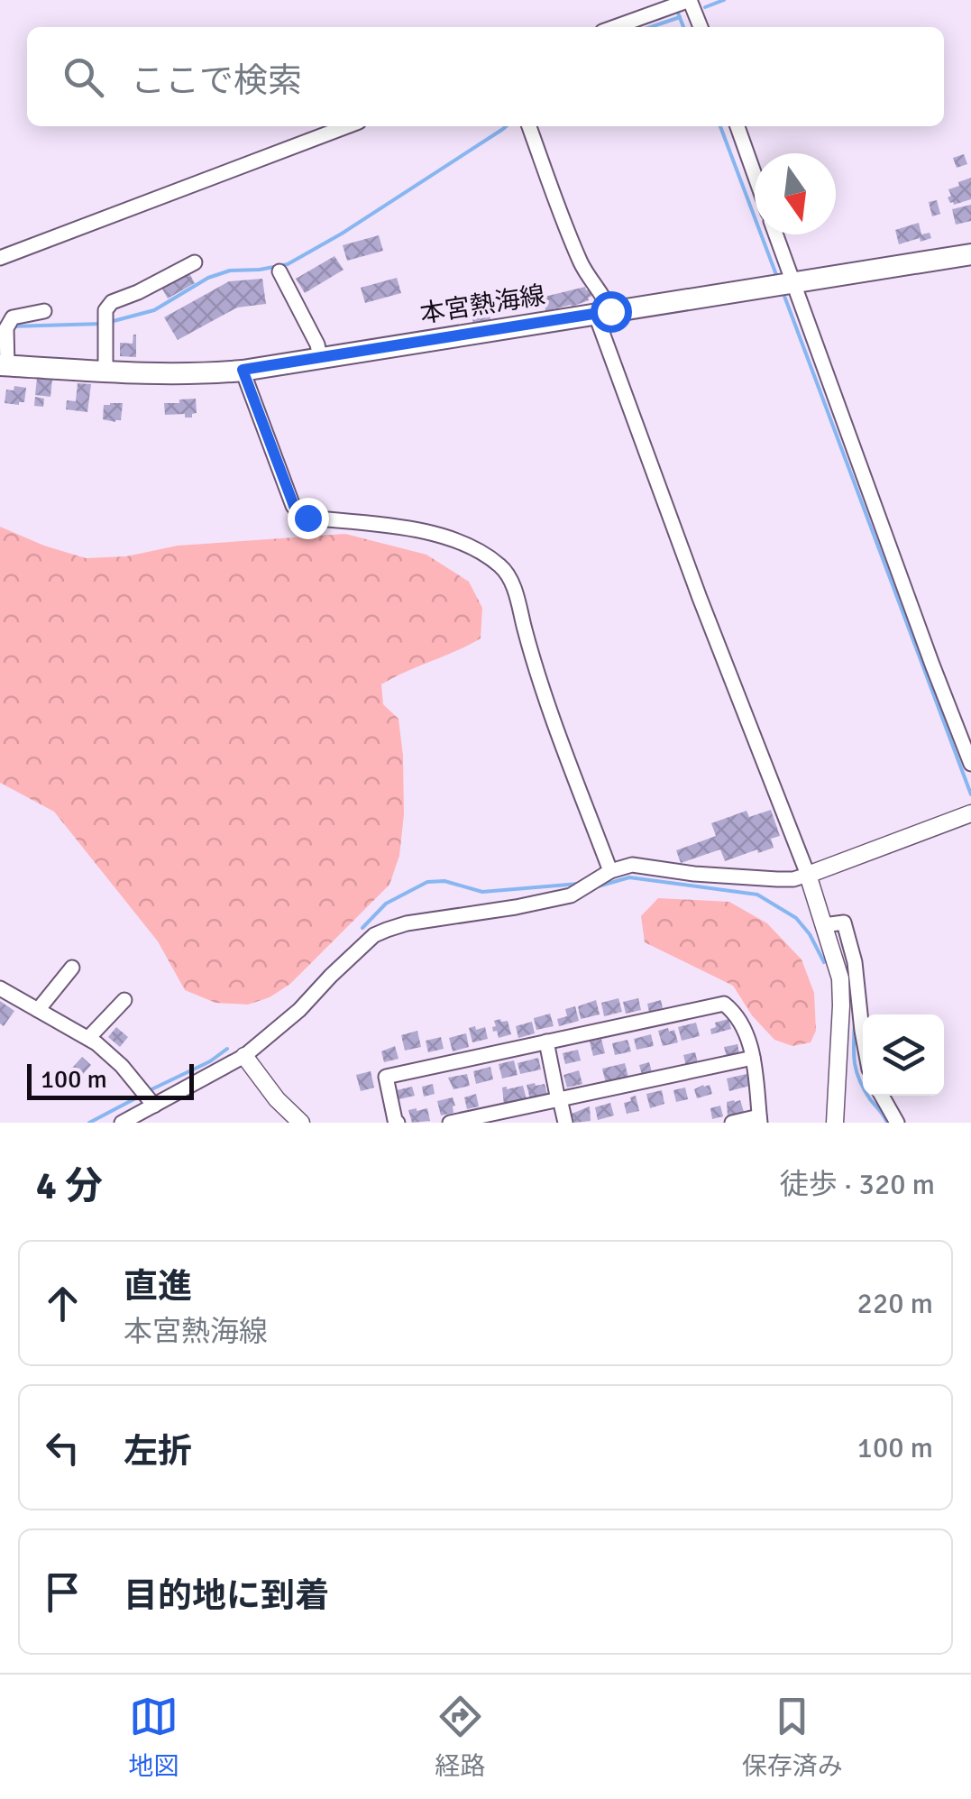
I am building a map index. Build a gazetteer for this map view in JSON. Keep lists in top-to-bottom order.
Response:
{
  "streets": {
    "main road": ["本宮熱海線"]
  },
  "scale_bar": "100 m",
  "north": "bottom",
  "page": {
    "search": "ここで検索",
    "scale": "100 m",
    "heading": ["4 分", "徒歩 · 320 m"],
    "list": [
      ["直進", "本宮熱海線", "220 m"],
      ["左折", "100 m"],
      "目的地に到着"
    ],
    "nav": ["地図", "経路", "保存済み"]
  }
}
